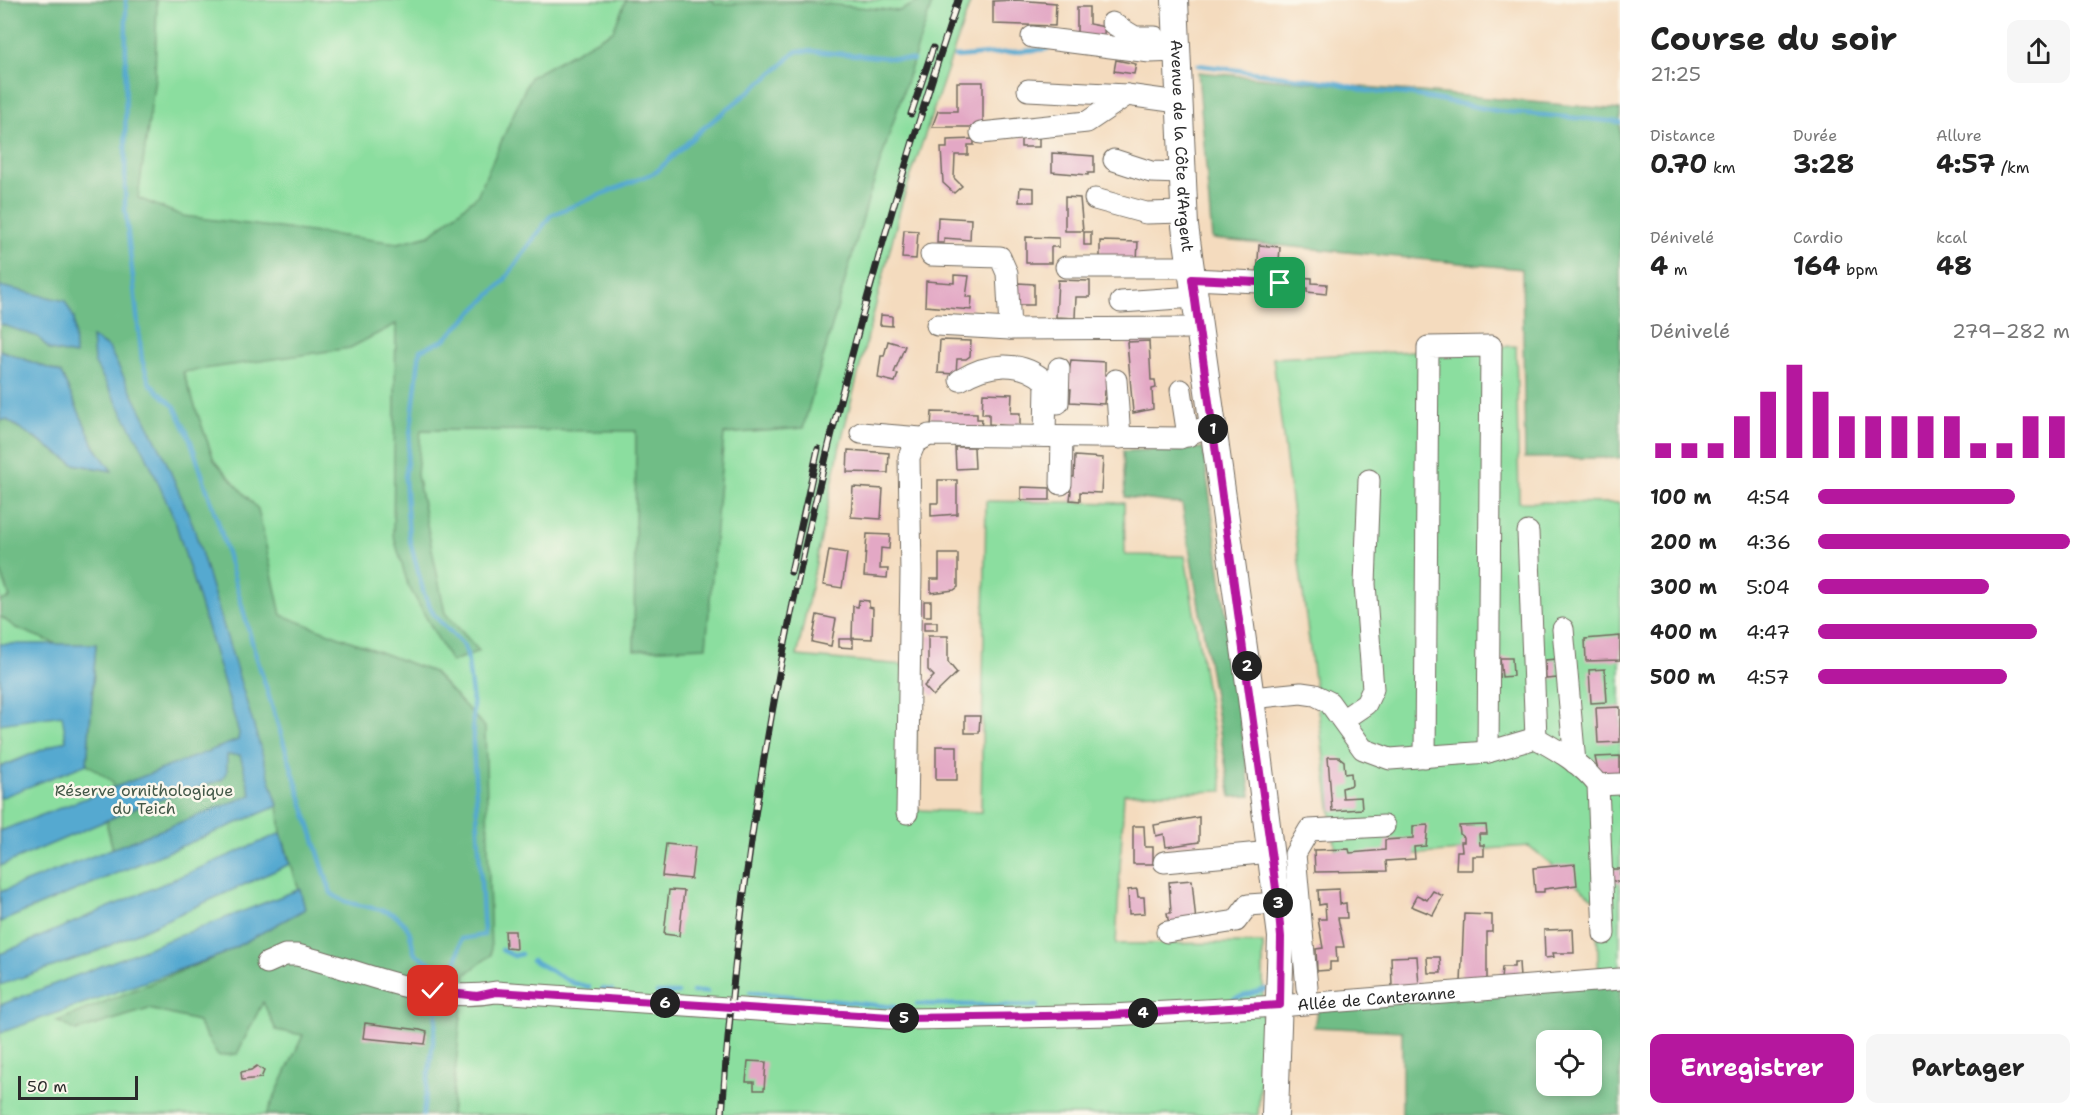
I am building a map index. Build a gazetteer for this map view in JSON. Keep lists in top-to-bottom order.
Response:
{
  "streets": {
    "main road": ["Avenue de la Côte d'Argent"],
    "street": ["Allée de Canteranne"]
  },
  "crossings": [
    ["Avenue de la Côte d'Argent", "Allée de Canteranne"]
  ],
  "parks": ["Réserve ornithologique du Teich"],
  "scale_bar": "50 m",
  "page": {
    "heading": ["Course du soir", "21:25"],
    "stats": [
      ["Distance", "0.70 km"],
      ["Durée", "3:28"],
      ["Allure", "4:57 /km"],
      ["Dénivelé", "4 m"],
      ["Cardio", "164 bpm"],
      ["kcal", "48"]
    ],
    "chart": ["Dénivelé", "279–282 m"],
    "pins": [
      "1",
      "2",
      "3",
      "6",
      "4",
      "5"
    ],
    "list": [
      {
        "name": "100 m",
        "note": "4:54"
      },
      {
        "name": "200 m",
        "note": "4:36"
      },
      {
        "name": "300 m",
        "note": "5:04"
      },
      {
        "name": "400 m",
        "note": "4:47"
      },
      {
        "name": "500 m",
        "note": "4:57"
      }
    ],
    "buttons": ["Enregistrer", "Partager"],
    "scale": "50 m"
  }
}
